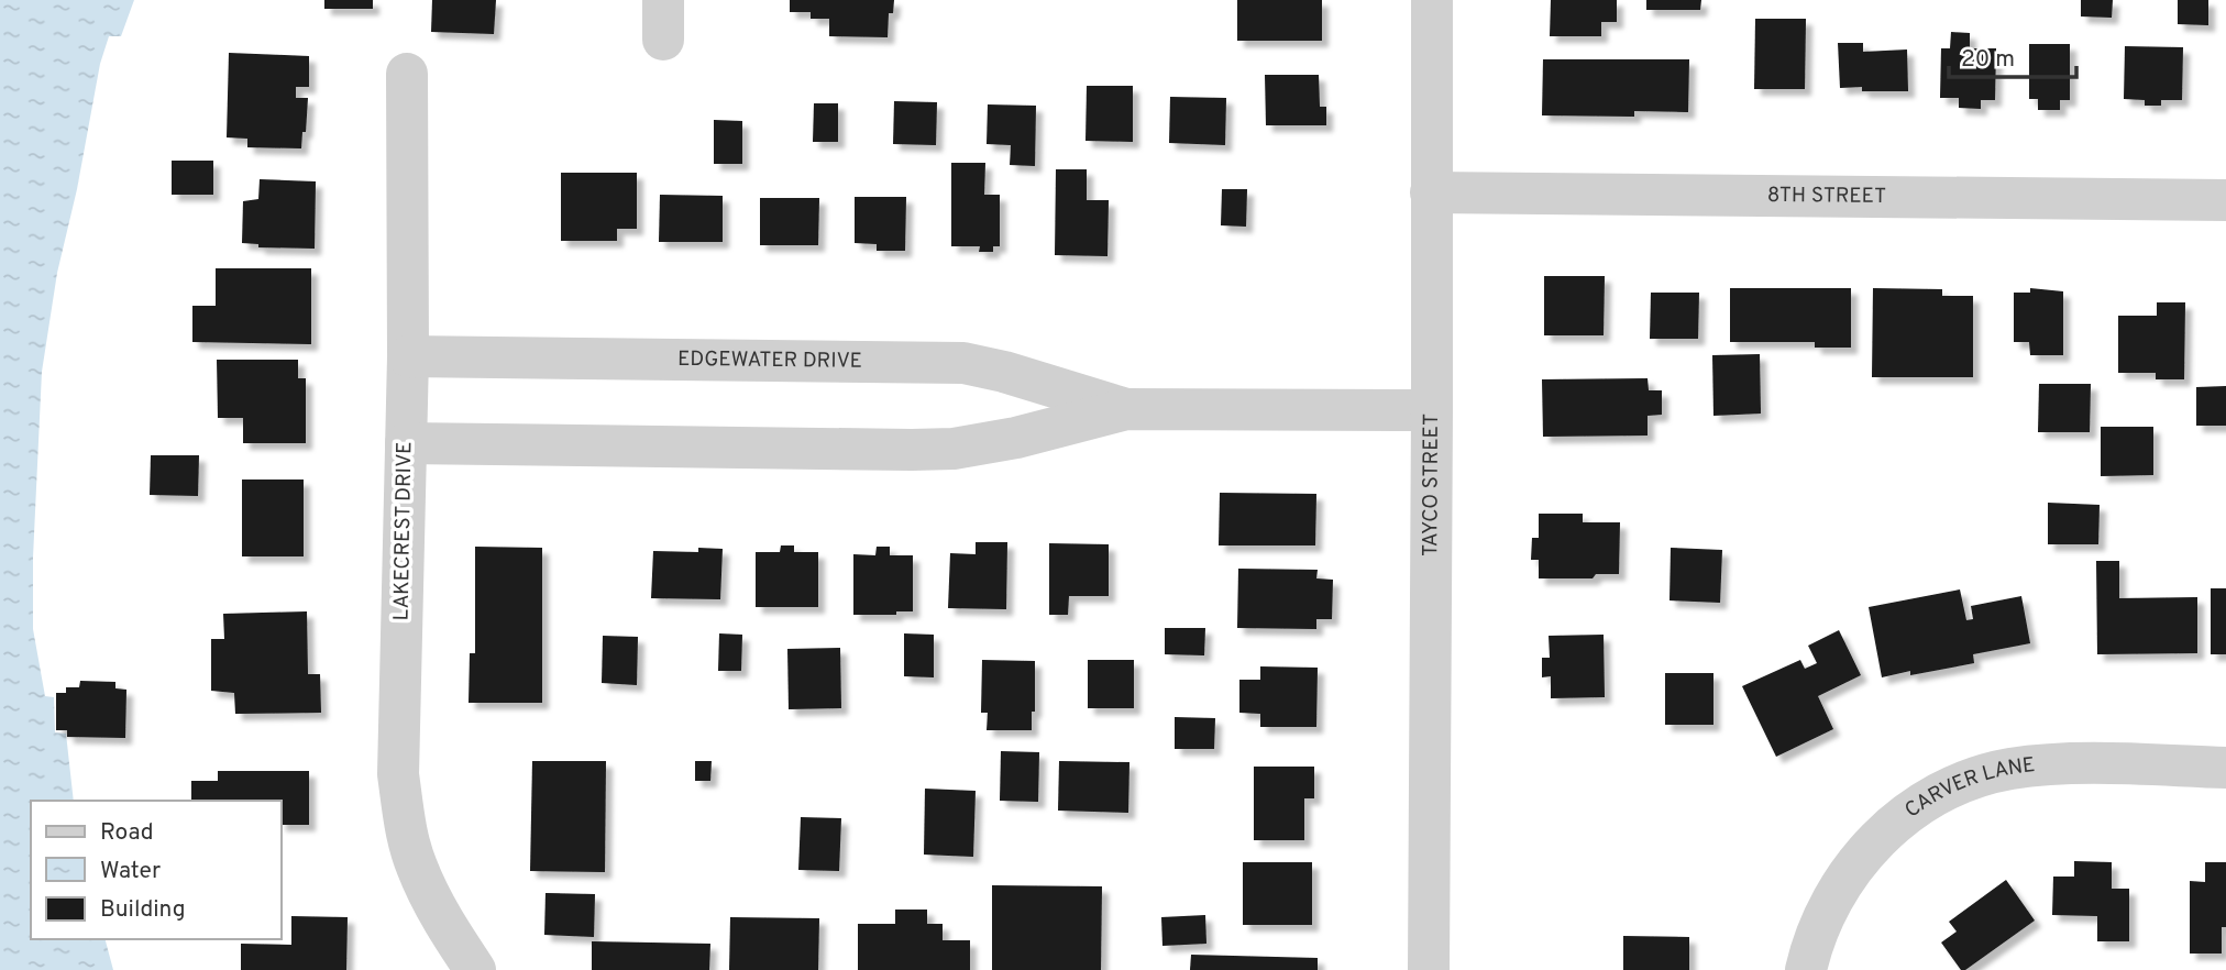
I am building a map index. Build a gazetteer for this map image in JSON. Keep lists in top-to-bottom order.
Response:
{
  "streets": {
    "street": [
      "8TH STREET",
      "EDGEWATER DRIVE",
      "TAYCO STREET",
      "LAKECREST DRIVE",
      "CARVER LANE"
    ]
  },
  "crossings": [
    ["8TH STREET", "TAYCO STREET"],
    ["EDGEWATER DRIVE", "TAYCO STREET"],
    ["EDGEWATER DRIVE", "LAKECREST DRIVE"]
  ],
  "legend": ["Road", "Water", "Building"],
  "scale_bar": "20 m"
}
